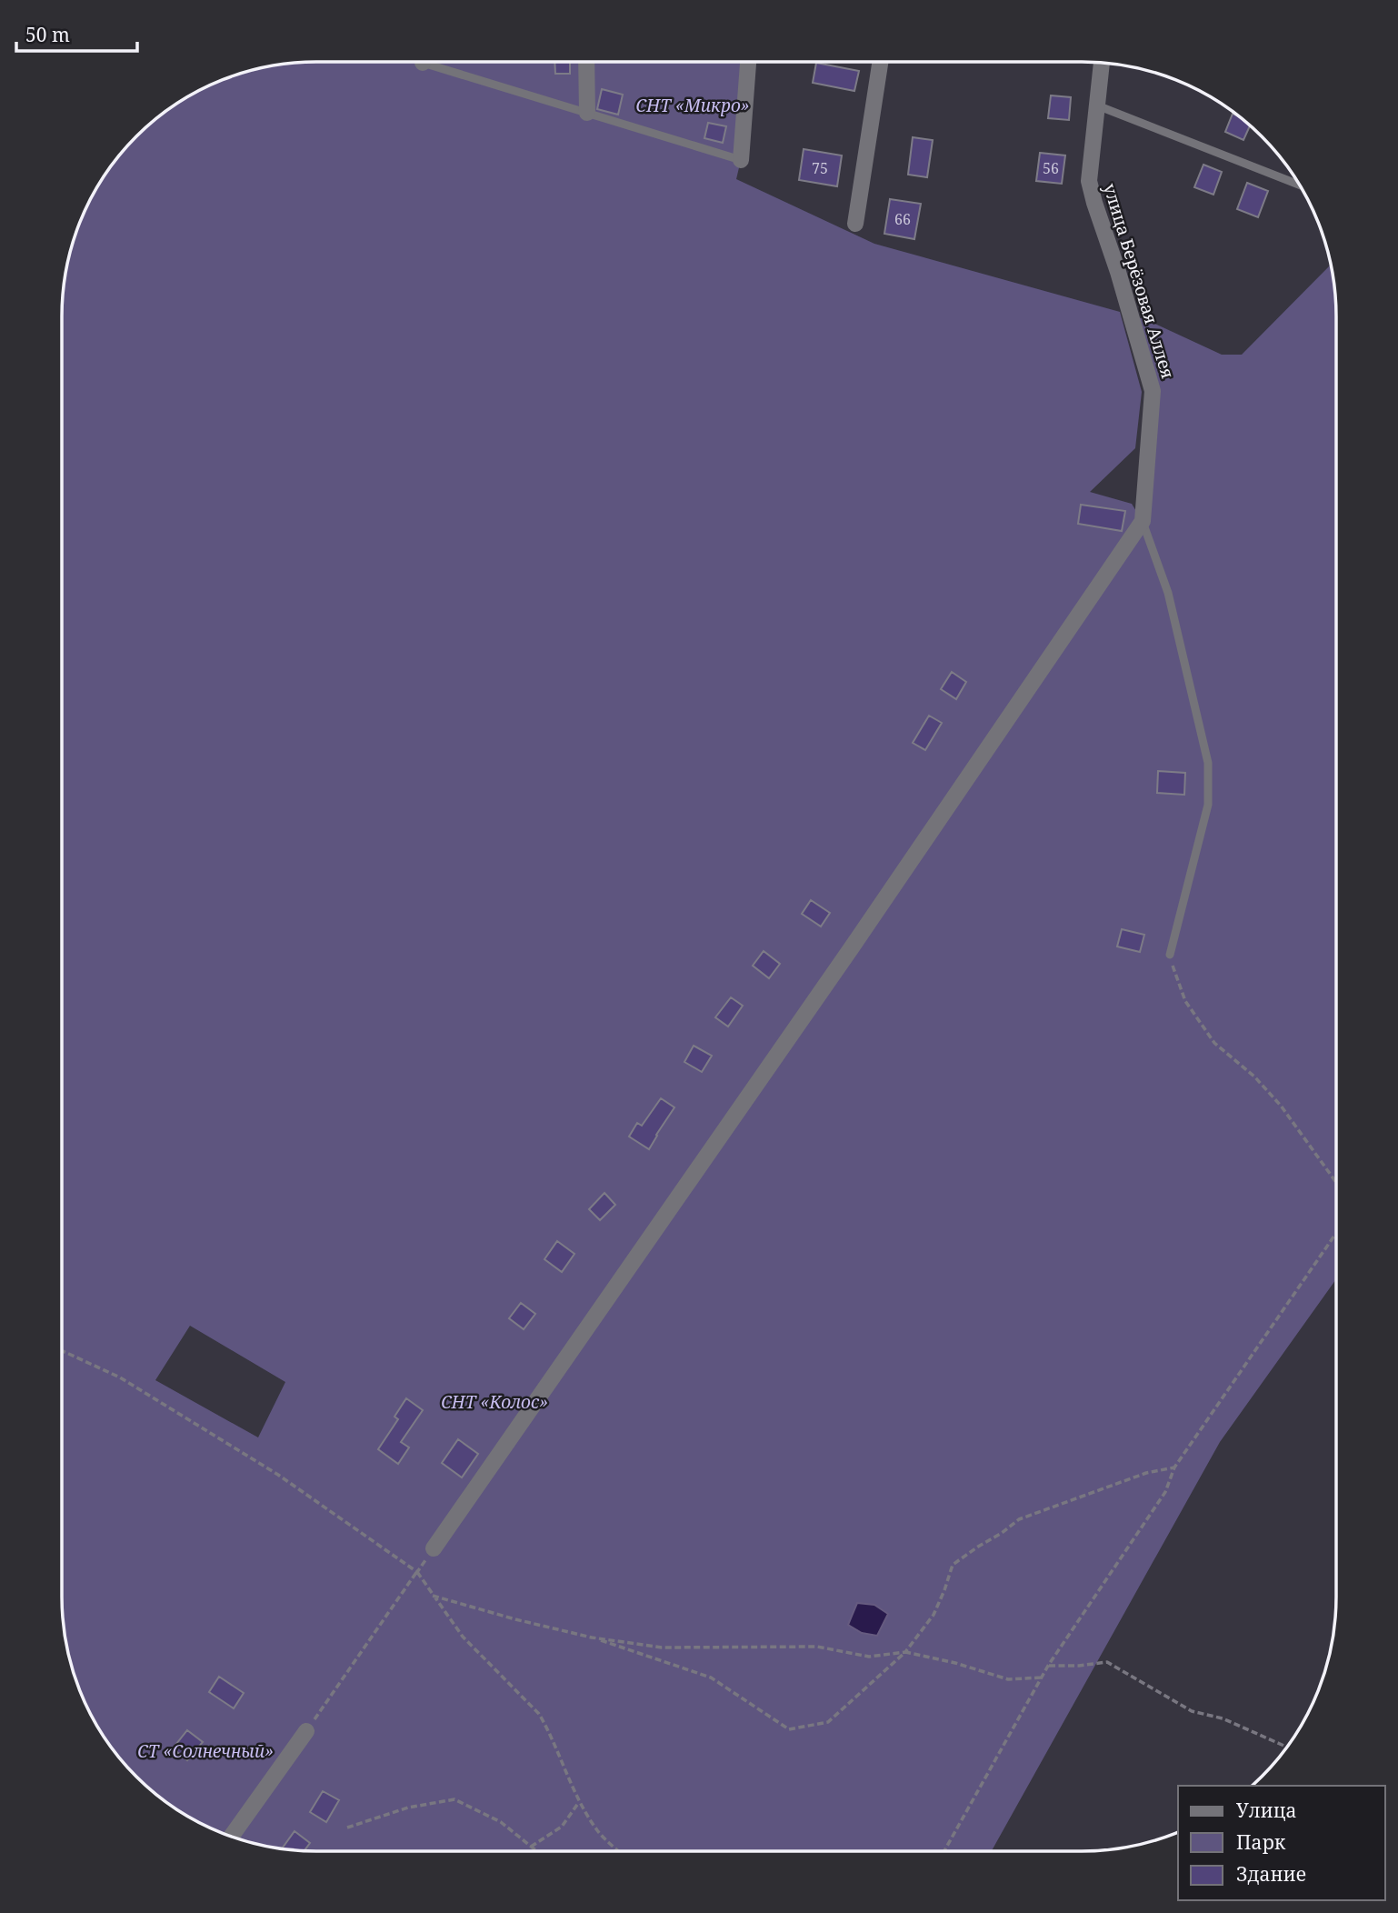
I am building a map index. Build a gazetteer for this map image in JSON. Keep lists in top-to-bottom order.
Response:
{
  "streets": {
    "street": ["улица Берёзовая Аллея"]
  },
  "parks": ["СНТ «Микро»", "СНТ «Колос»", "СТ «Солнечный»"],
  "house_numbers": ["75", "56", "66"],
  "legend": ["Улица", "Парк", "Здание"],
  "scale_bar": "50 m"
}
